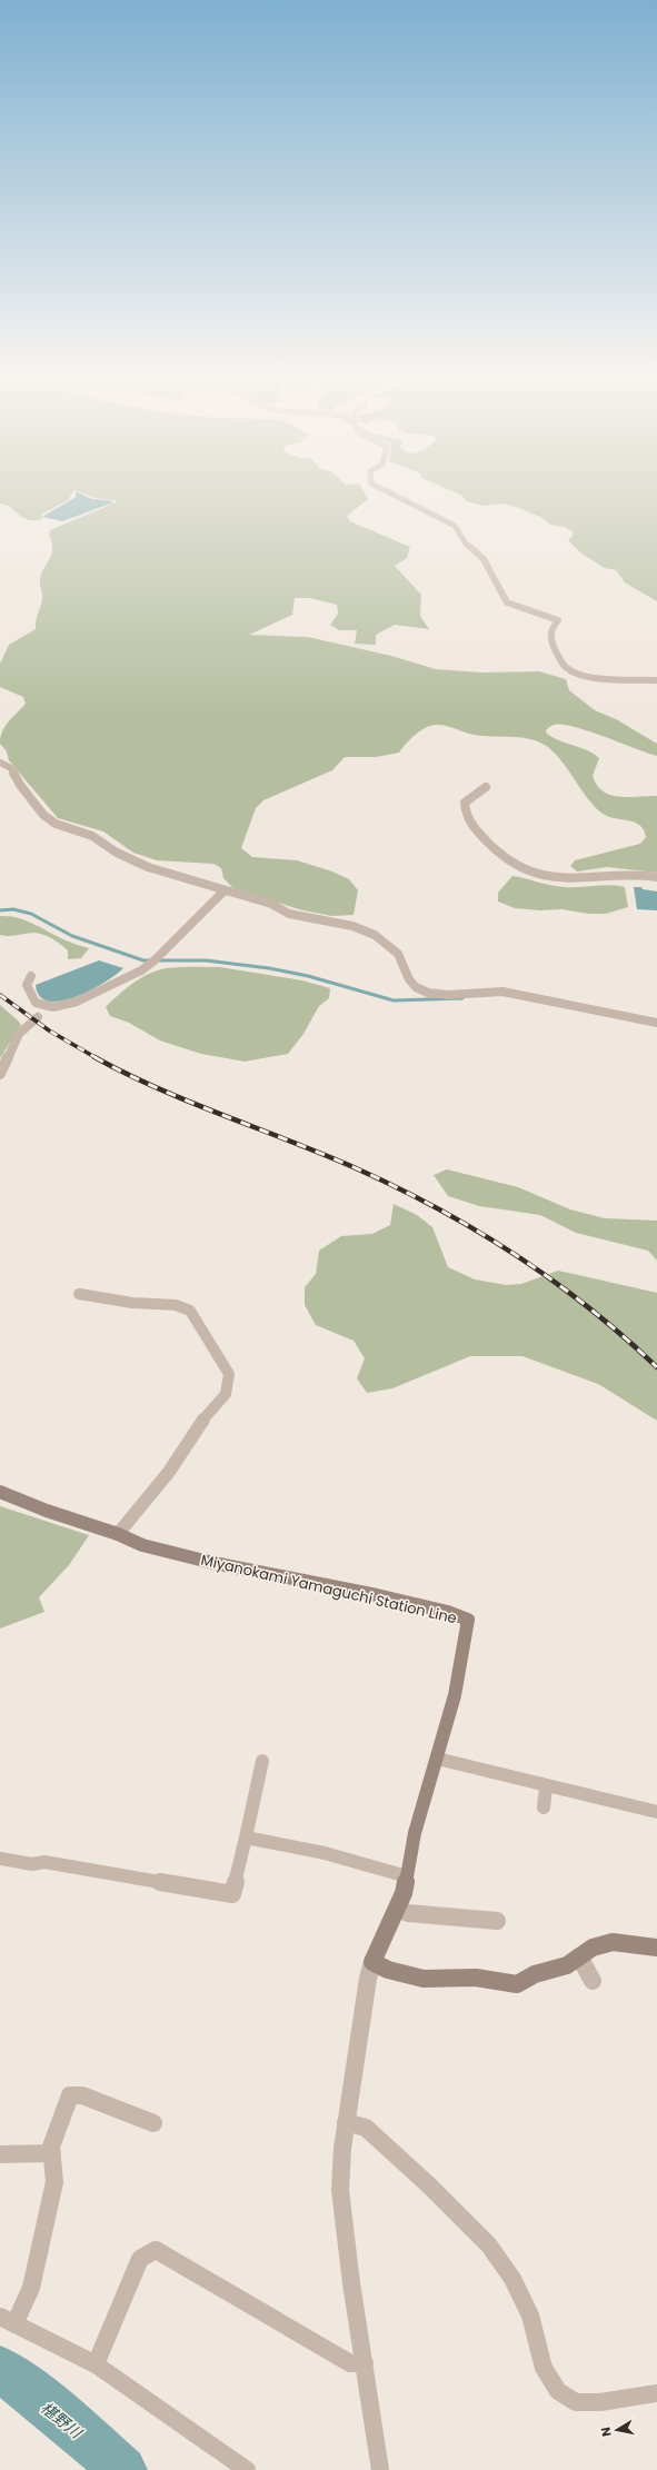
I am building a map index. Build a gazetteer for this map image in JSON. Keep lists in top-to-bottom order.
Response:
{
  "streets": {
    "main road": ["Miyanokami Yamaguchi Station Line"]
  },
  "water": ["椹野川"],
  "north": "left"
}
